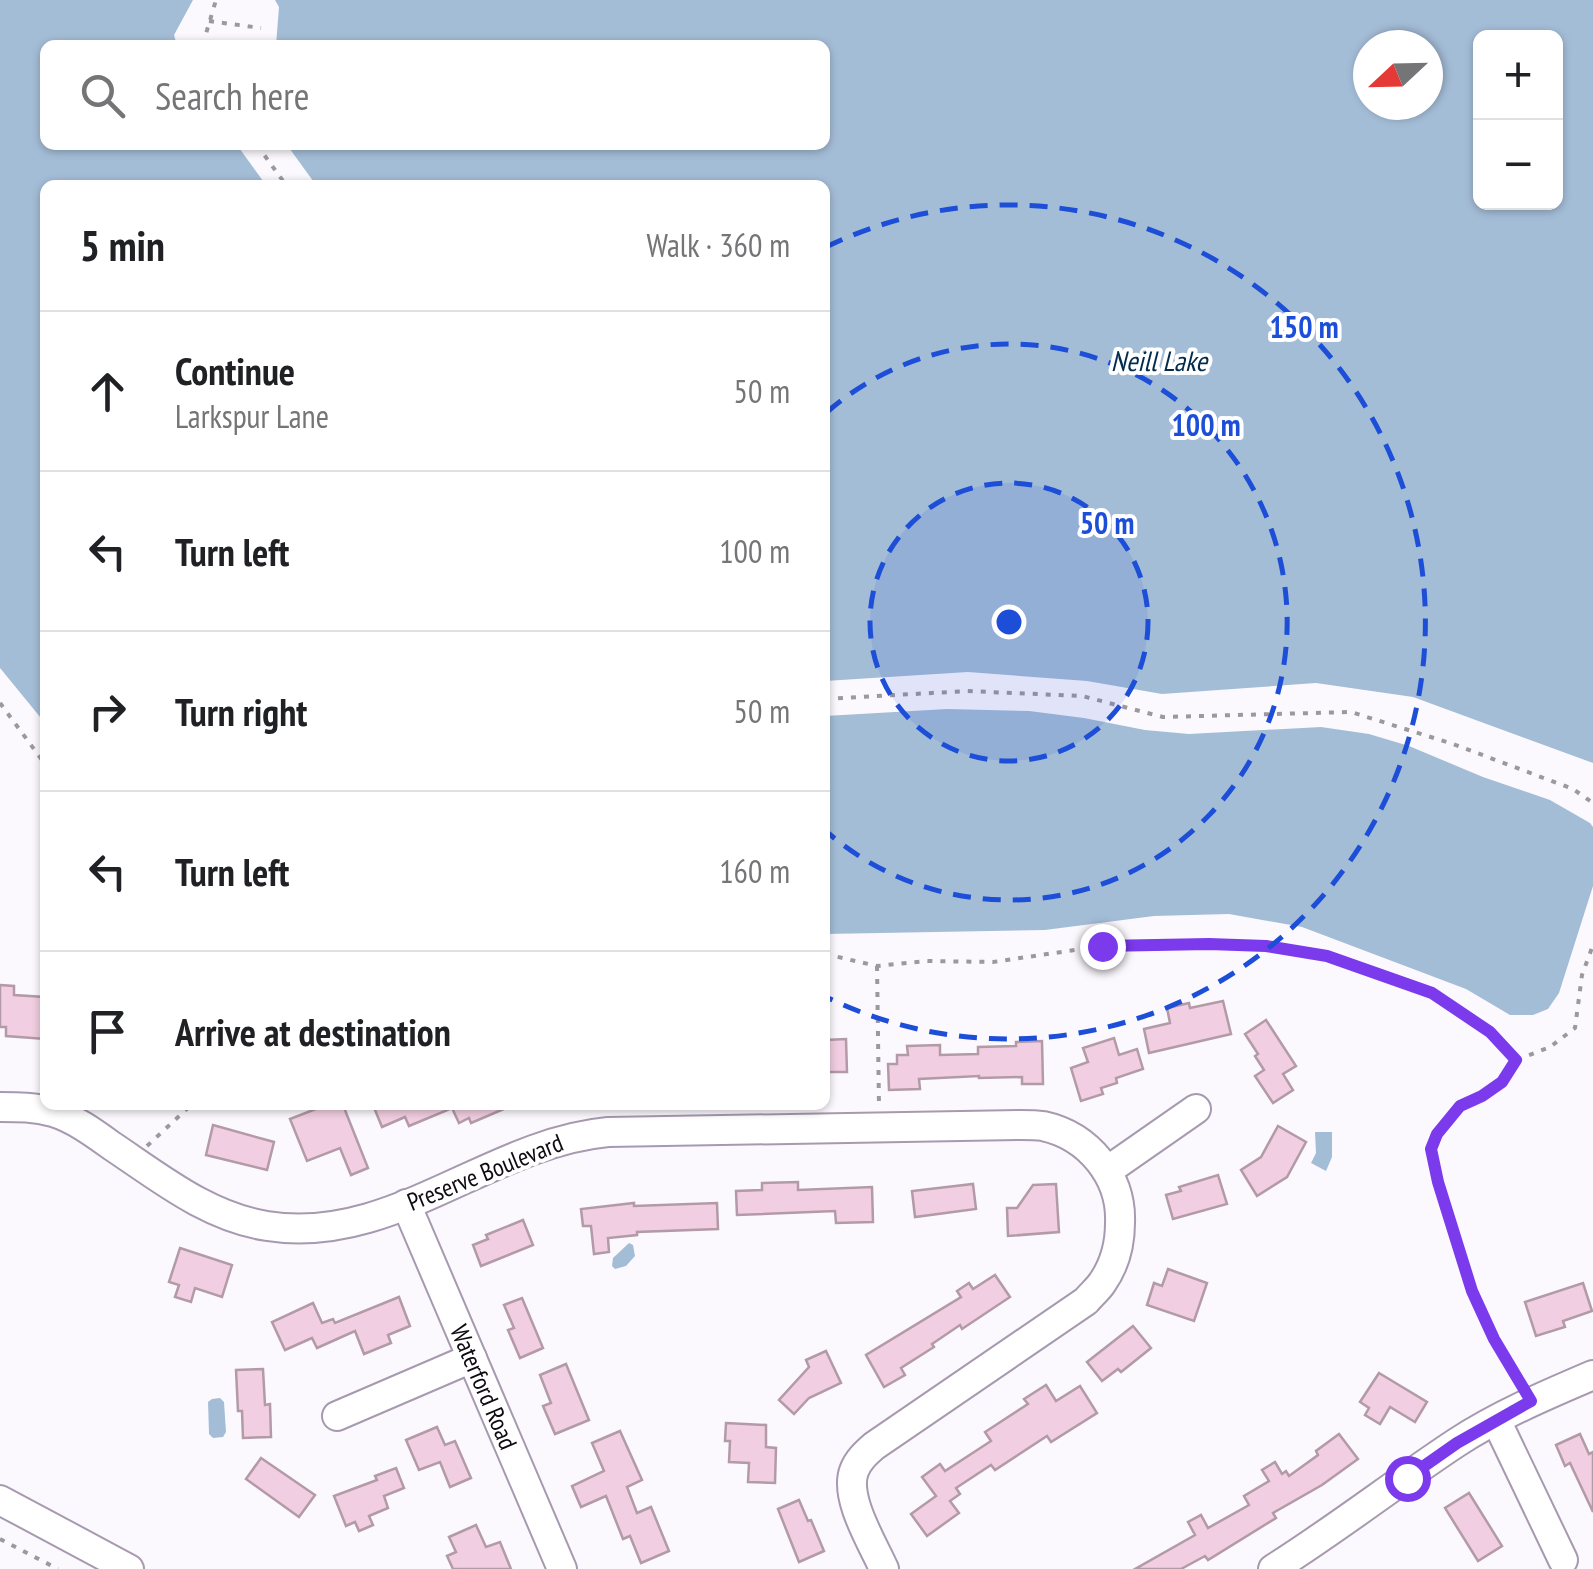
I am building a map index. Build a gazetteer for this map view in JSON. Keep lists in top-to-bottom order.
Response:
{
  "streets": {
    "street": ["Preserve Boulevard", "Waterford Road"]
  },
  "crossings": [
    ["Preserve Boulevard", "Waterford Road"]
  ],
  "water": ["Neill Lake"],
  "north": "left",
  "page": {
    "map_buttons": ["+", "−"],
    "search": "Search here",
    "heading": ["5 min", "Walk · 360 m"],
    "list": [
      ["Continue", "Larkspur Lane", "50 m"],
      ["Turn left", "100 m"],
      ["Turn right", "50 m"],
      ["Turn left", "160 m"],
      "Arrive at destination"
    ]
  },
  "rings": ["150 m", "100 m", "50 m"]
}
